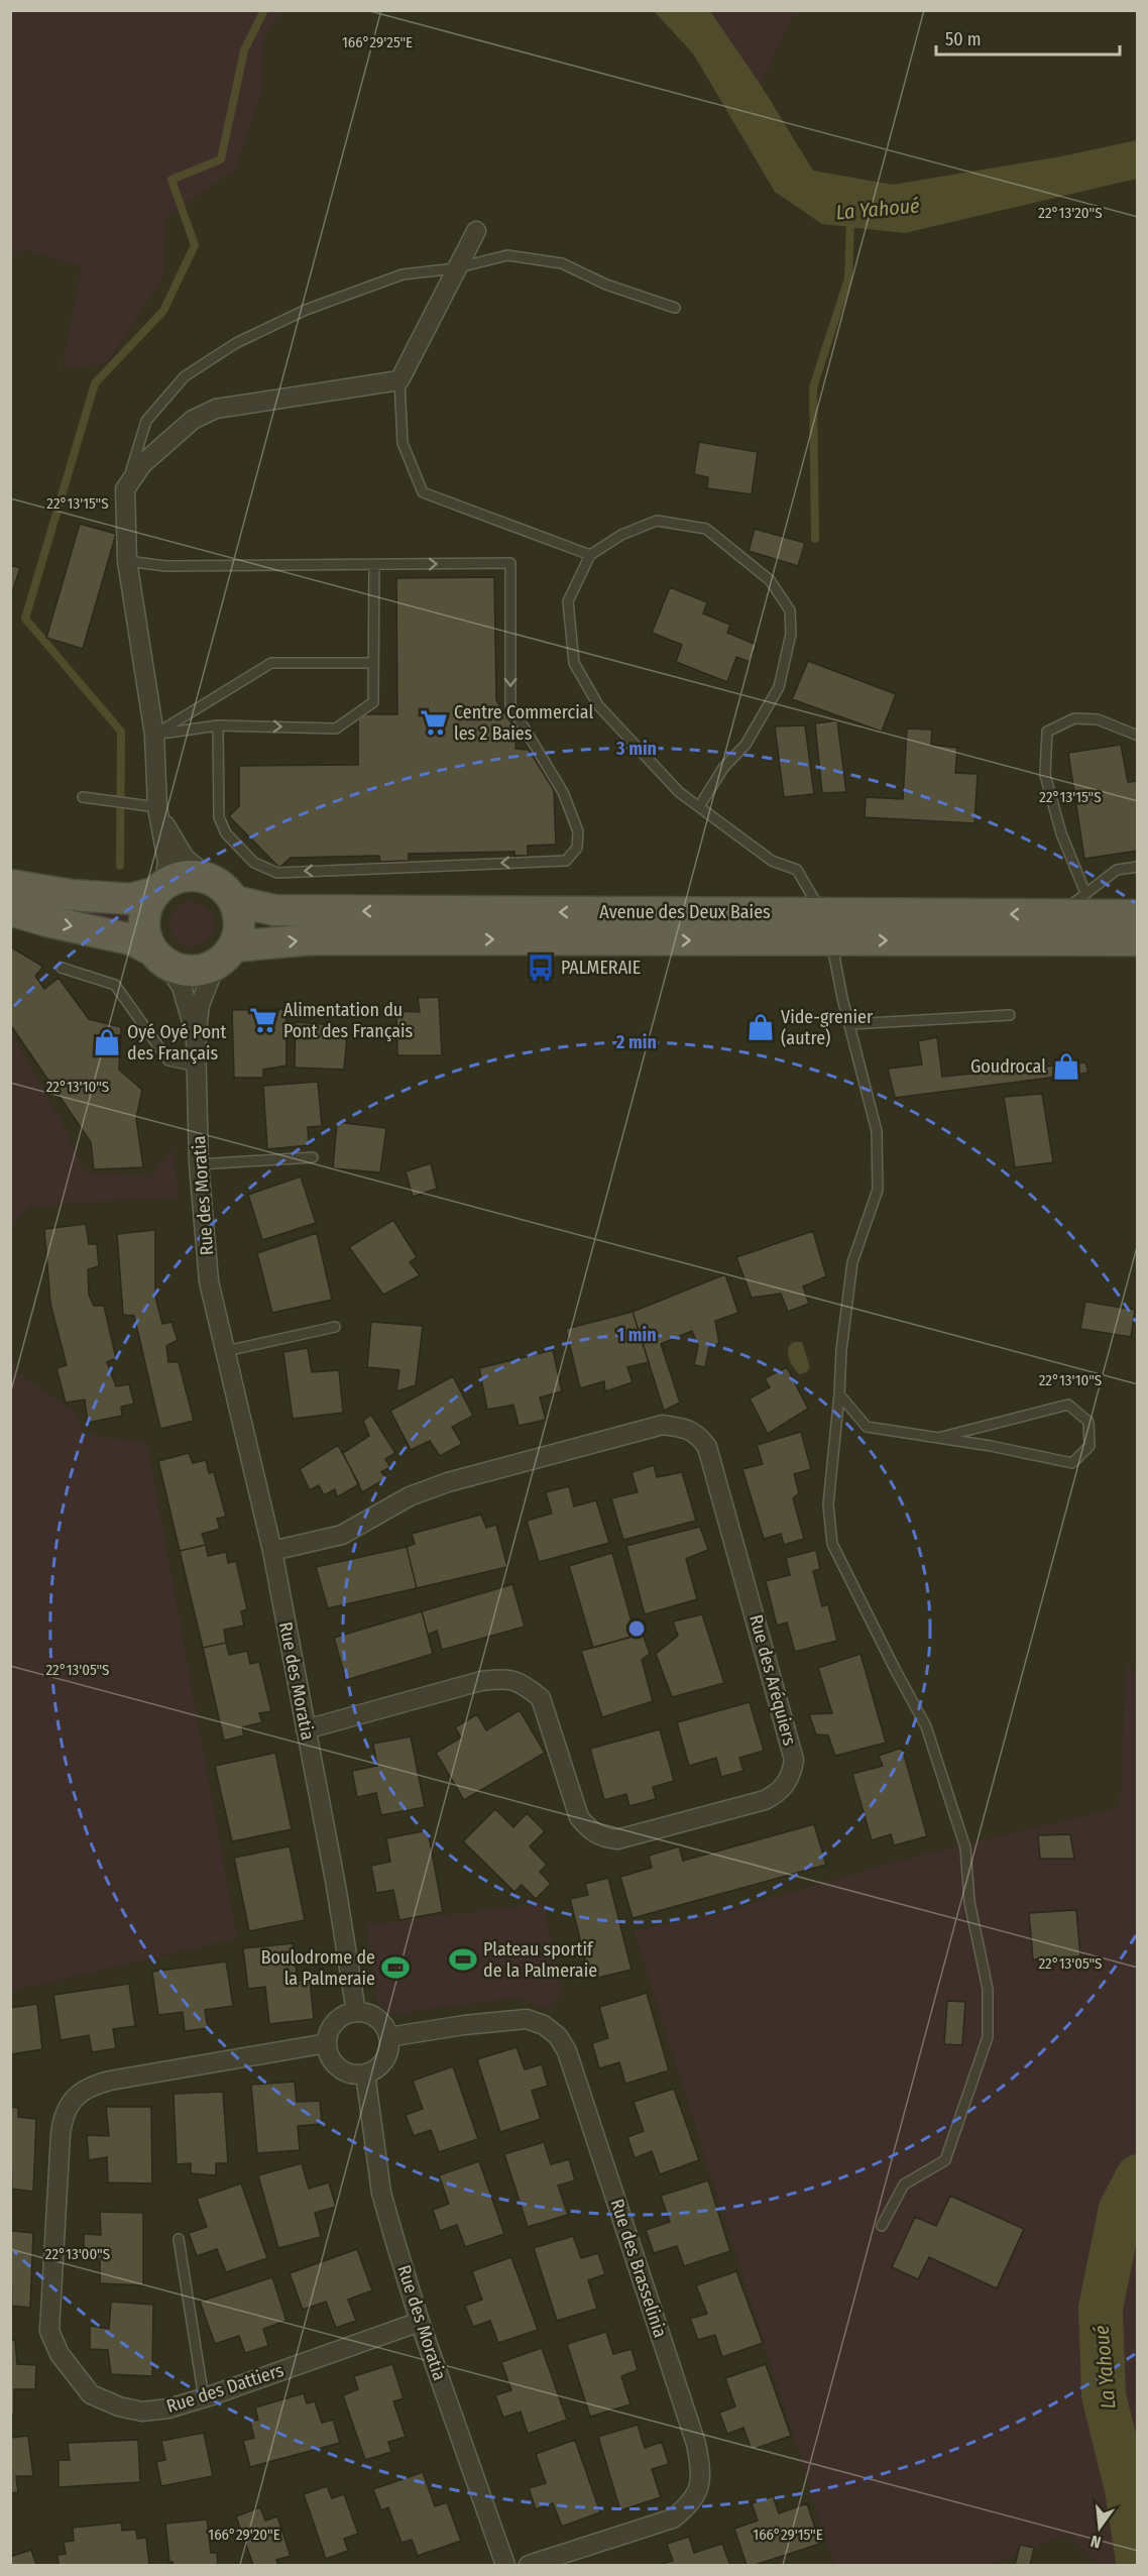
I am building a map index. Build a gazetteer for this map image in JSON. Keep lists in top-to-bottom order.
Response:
{
  "streets": {
    "main road": ["Avenue des Deux Baies"],
    "street": [
      "Rue des Moratia",
      "Rue des Aréquiers",
      "Rue des Brasselinia",
      "Rue des Dattiers"
    ]
  },
  "crossings": [
    ["Avenue des Deux Baies", "Rue des Moratia"],
    ["Rue des Moratia", "Rue des Aréquiers"],
    ["Rue des Moratia", "Rue des Brasselinia"],
    ["Rue des Moratia", "Rue des Dattiers"],
    ["Rue des Brasselinia", "Rue des Dattiers"]
  ],
  "water": ["La Yahoué"],
  "places": {
    "supermarket": ["Centre Commercial les 2 Baies", "Alimentation du Pont des Français"],
    "bus stop": ["PALMERAIE"],
    "shop": ["Vide-grenier (autre)", "Oyé Oyé Pont des Français", "Goudrocal"],
    "sports": ["Plateau sportif de la Palmeraie", "Boulodrome de la Palmeraie"]
  },
  "scale_bar": "50 m",
  "north": "bottom",
  "coordinates": [
    "166°29'25\"E",
    "22°13'20\"S",
    "22°13'15\"S",
    "22°13'10\"S",
    "22°13'05\"S",
    "22°13'00\"S",
    "166°29'20\"E",
    "166°29'15\"E"
  ],
  "rings": ["3 min", "2 min", "1 min"]
}
